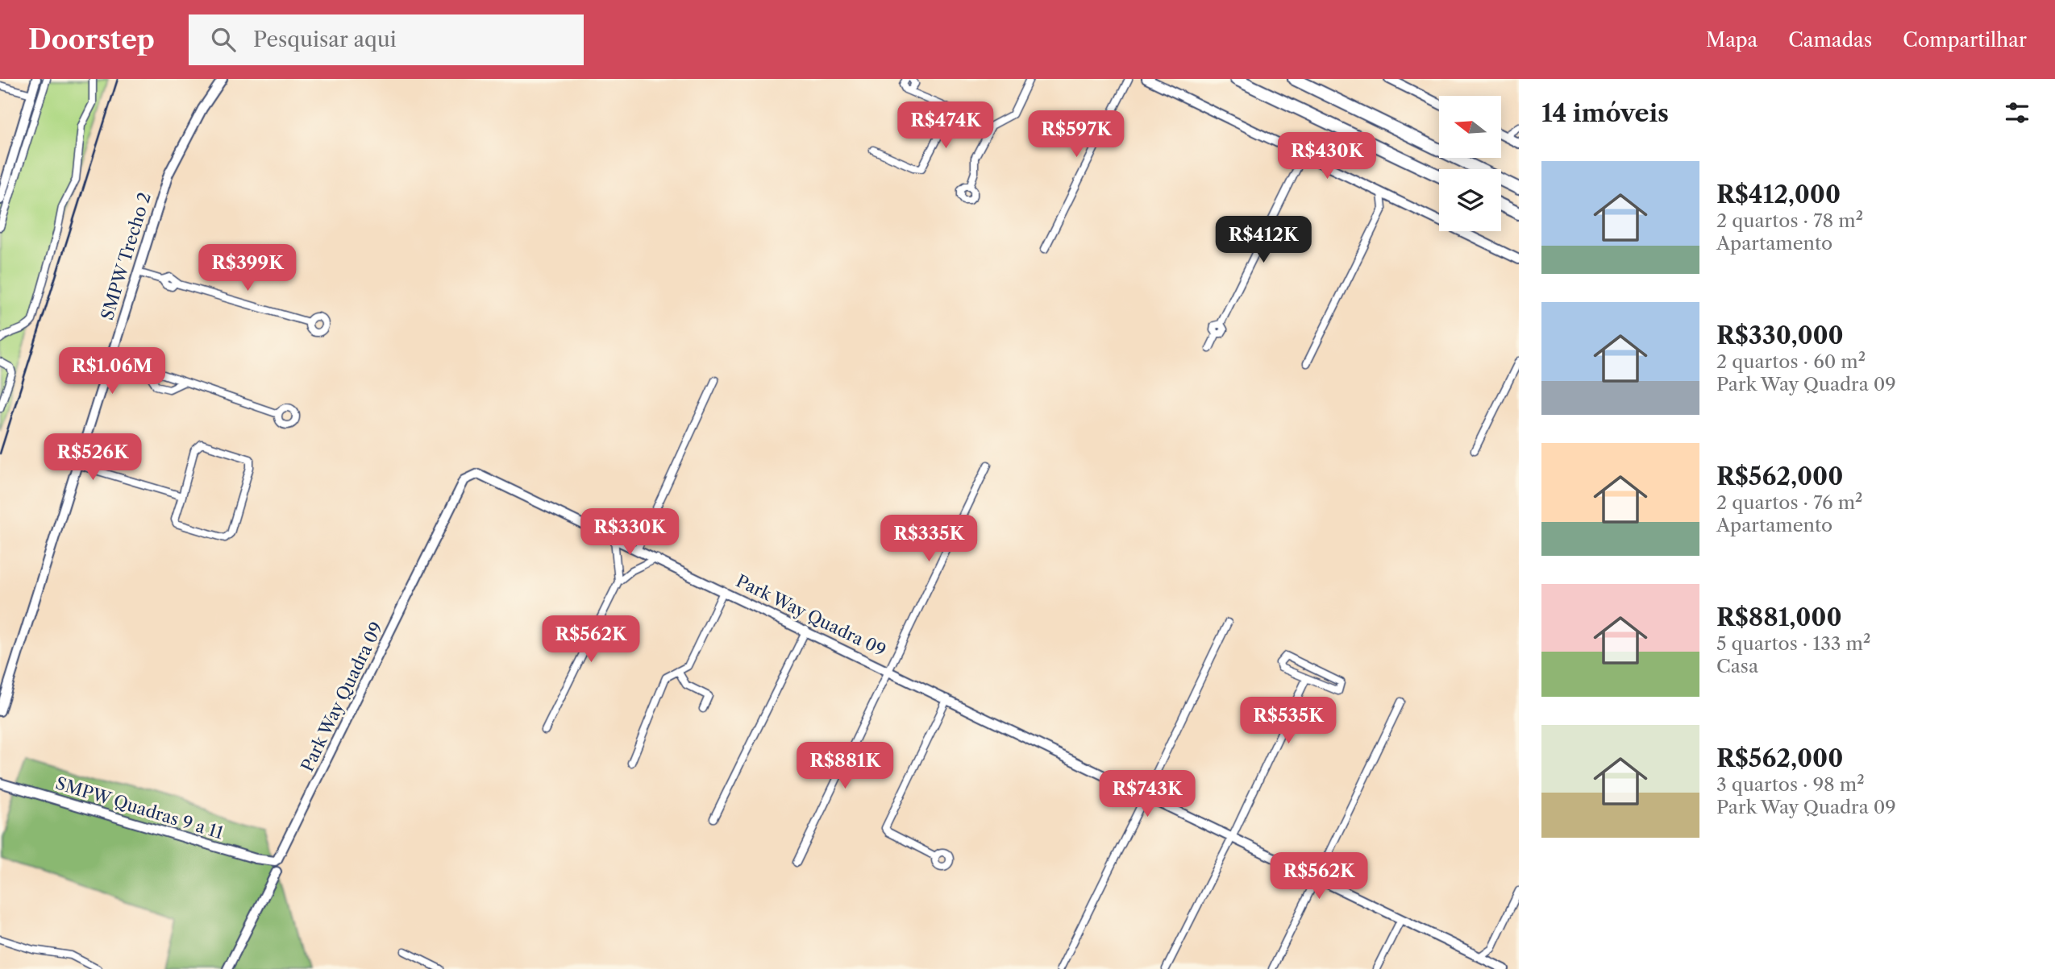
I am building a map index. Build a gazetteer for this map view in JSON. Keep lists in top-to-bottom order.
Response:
{
  "streets": {
    "street": ["SMPW Trecho 2", "Park Way Quadra 09", "SMPW Quadras 9 a 11"]
  },
  "crossings": [
    ["Park Way Quadra 09", "SMPW Quadras 9 a 11"]
  ],
  "north": "left",
  "page": {
    "header": "Doorstep",
    "search": "Pesquisar aqui",
    "nav": ["Mapa", "Camadas", "Compartilhar"],
    "heading": "14 imóveis",
    "price": [
      "R$474K",
      "R$597K",
      "R$430K",
      "R$412K",
      "R$399K",
      "R$1.06M",
      "R$526K",
      "R$330K",
      "R$335K",
      "R$562K",
      "R$535K",
      "R$881K",
      "R$743K",
      "R$562K"
    ],
    "list": [
      {
        "name": "R$412,000",
        "note": "2 quartos · 78 m² · Apartamento"
      },
      {
        "name": "R$330,000",
        "note": "2 quartos · 60 m² · Park Way Quadra 09"
      },
      {
        "name": "R$562,000",
        "note": "2 quartos · 76 m² · Apartamento"
      },
      {
        "name": "R$881,000",
        "note": "5 quartos · 133 m² · Casa"
      },
      {
        "name": "R$562,000",
        "note": "3 quartos · 98 m² · Park Way Quadra 09"
      }
    ]
  }
}
